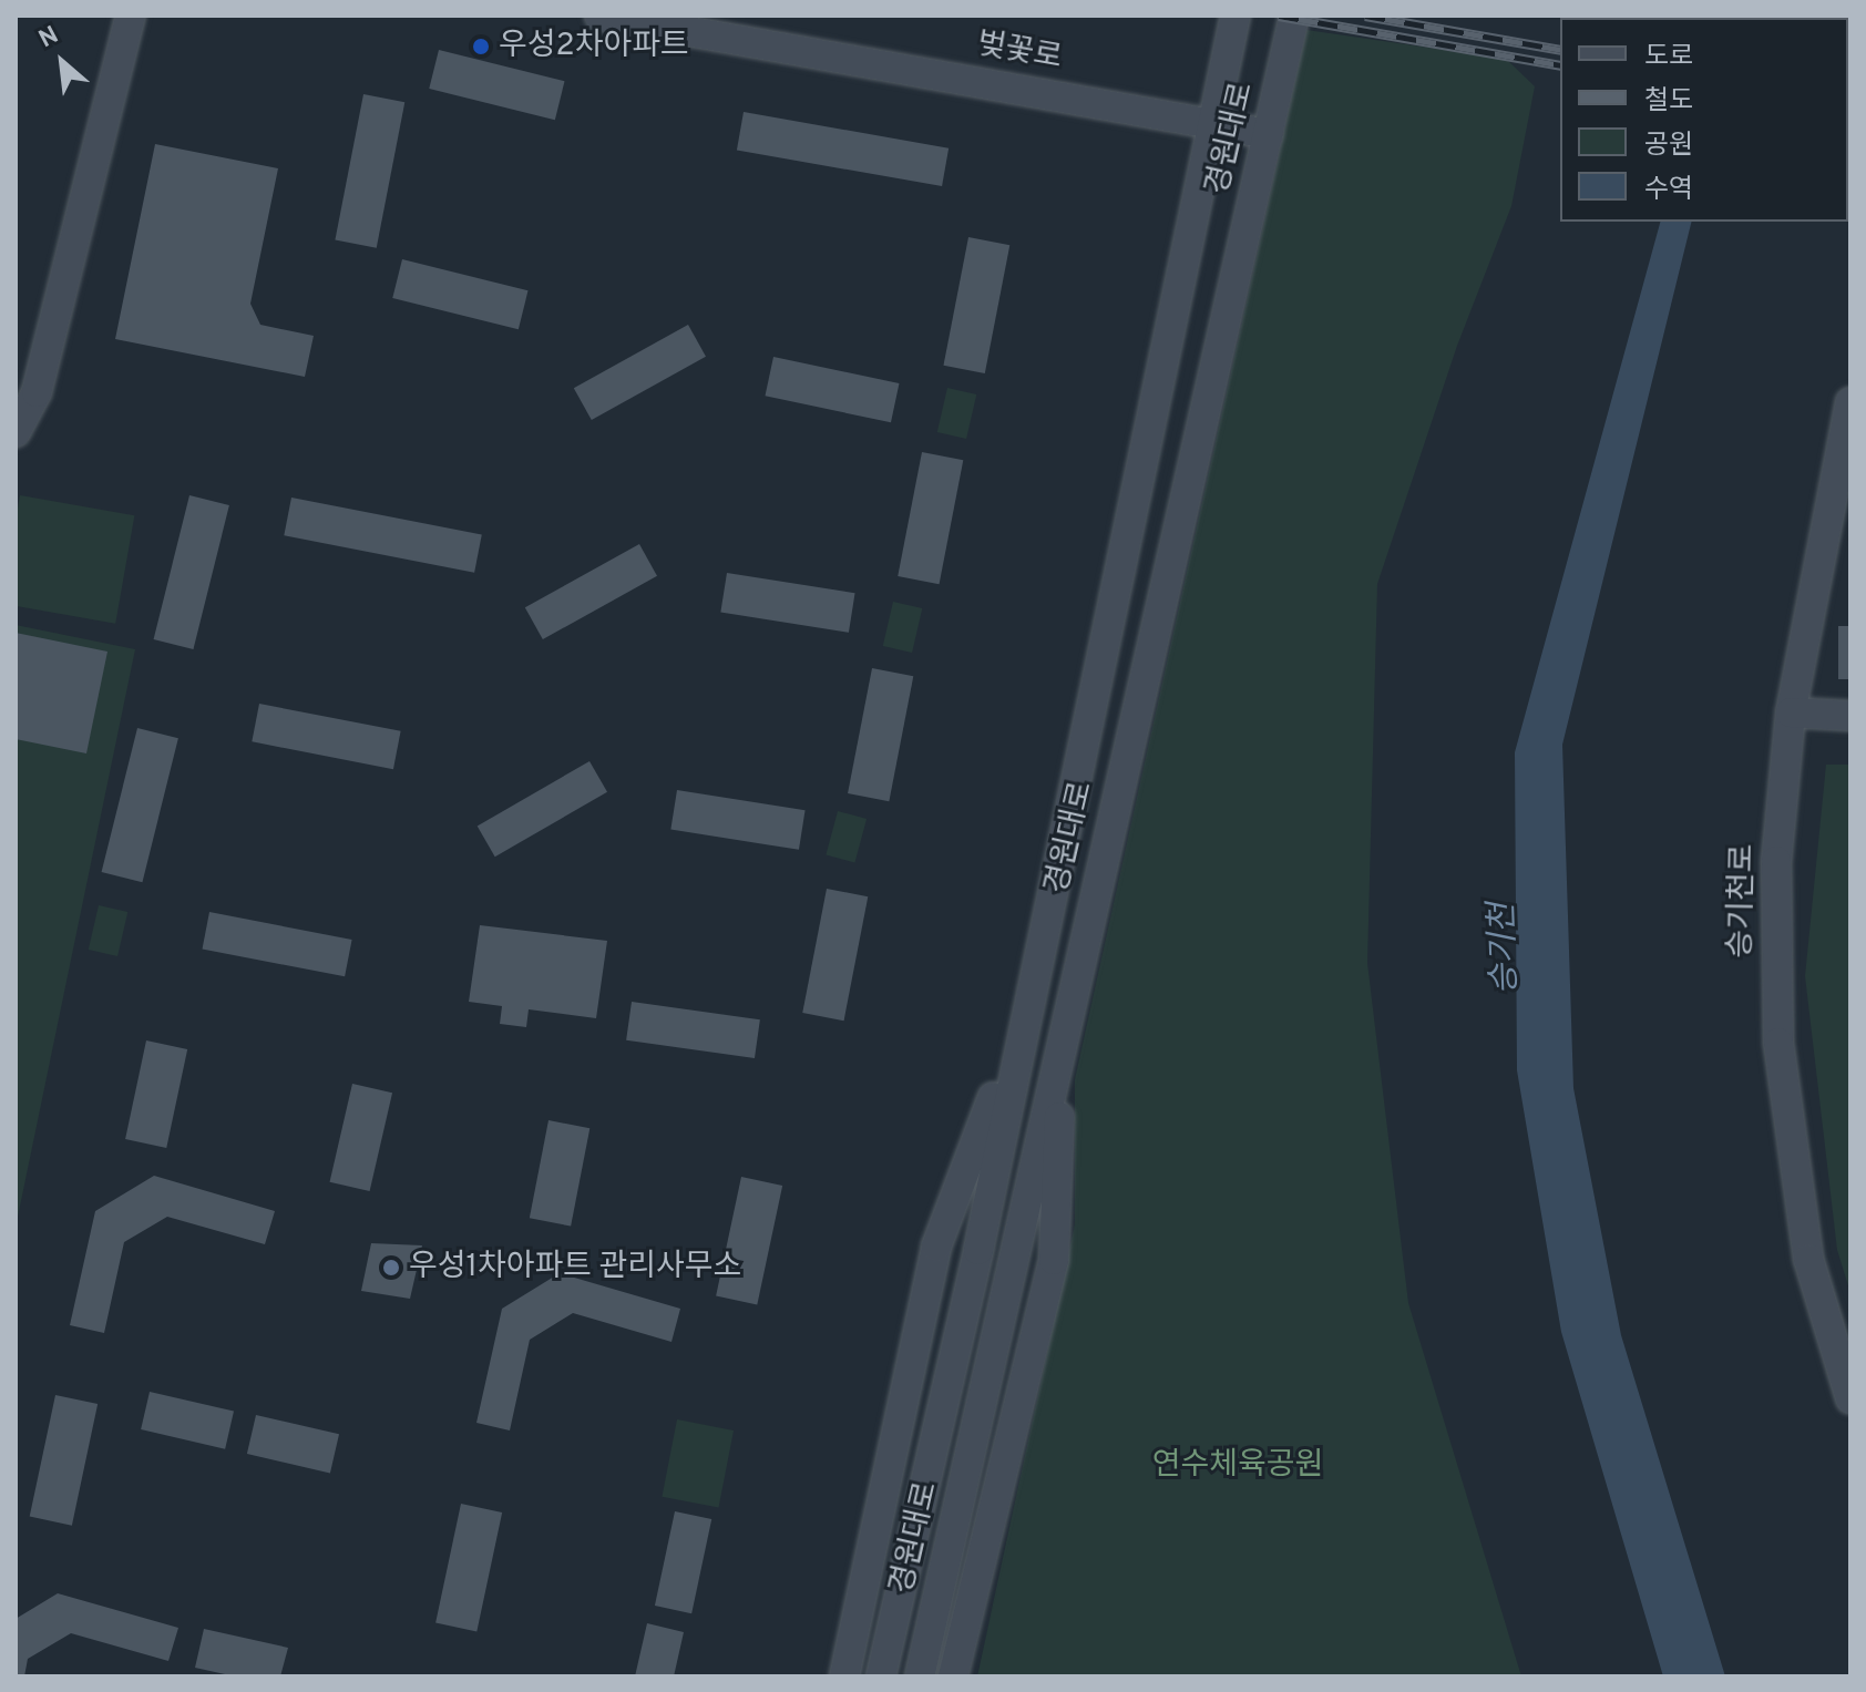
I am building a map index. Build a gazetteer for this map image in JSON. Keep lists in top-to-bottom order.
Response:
{
  "streets": {
    "main road": ["벚꽃로", "경원대로", "승기천로"]
  },
  "crossings": [
    ["벚꽃로", "경원대로"]
  ],
  "water": ["승기천"],
  "parks": ["연수체육공원"],
  "places": ["우성2차아파트", "우성1차아파트 관리사무소"],
  "legend": [
    "도로",
    "철도",
    "공원",
    "수역"
  ],
  "north": "top left"
}
